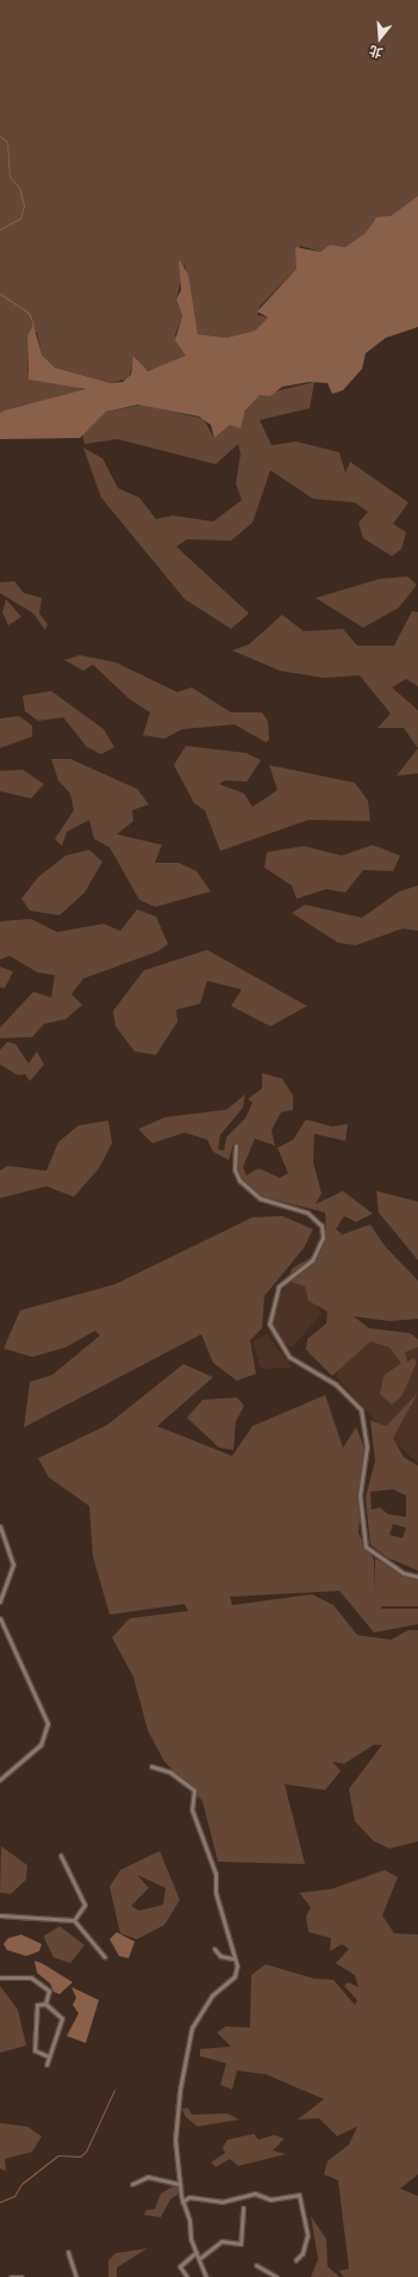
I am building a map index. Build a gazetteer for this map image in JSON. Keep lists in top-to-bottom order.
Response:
{
  "north": "bottom"
}
